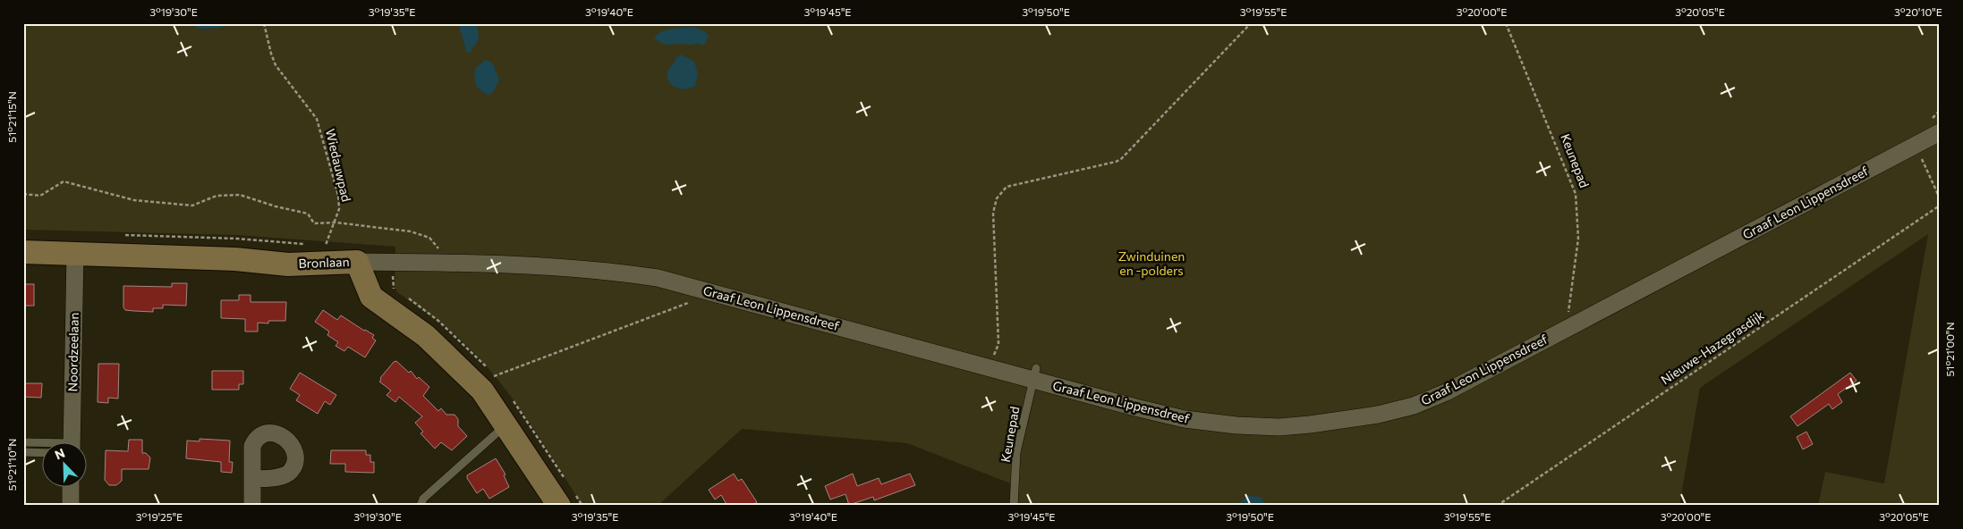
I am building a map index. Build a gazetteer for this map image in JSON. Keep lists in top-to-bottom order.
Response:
{
  "streets": {
    "street": ["Graaf Leon Lippensdreef", "Bronlaan", "Noordzeelaan"],
    "lane": ["Keunepad"],
    "path": ["Wiedauwpad", "Nieuwe-Hazegrasdijk"]
  },
  "crossings": [
    ["Keunepad", "Graaf Leon Lippensdreef"],
    ["Graaf Leon Lippensdreef", "Bronlaan"],
    ["Bronlaan", "Noordzeelaan"]
  ],
  "parks": ["Zwinduinen en -polders"],
  "north": "top left",
  "coordinates": [
    "3°19'30\"E",
    "3°19'35\"E",
    "3°19'40\"E",
    "3°19'45\"E",
    "3°19'50\"E",
    "3°19'55\"E",
    "3°20'00\"E",
    "3°20'05\"E",
    "3°20'10\"E",
    "51°21'15\"N",
    "51°21'00\"N",
    "51°21'10\"N",
    "3°19'25\"E"
  ]
}
